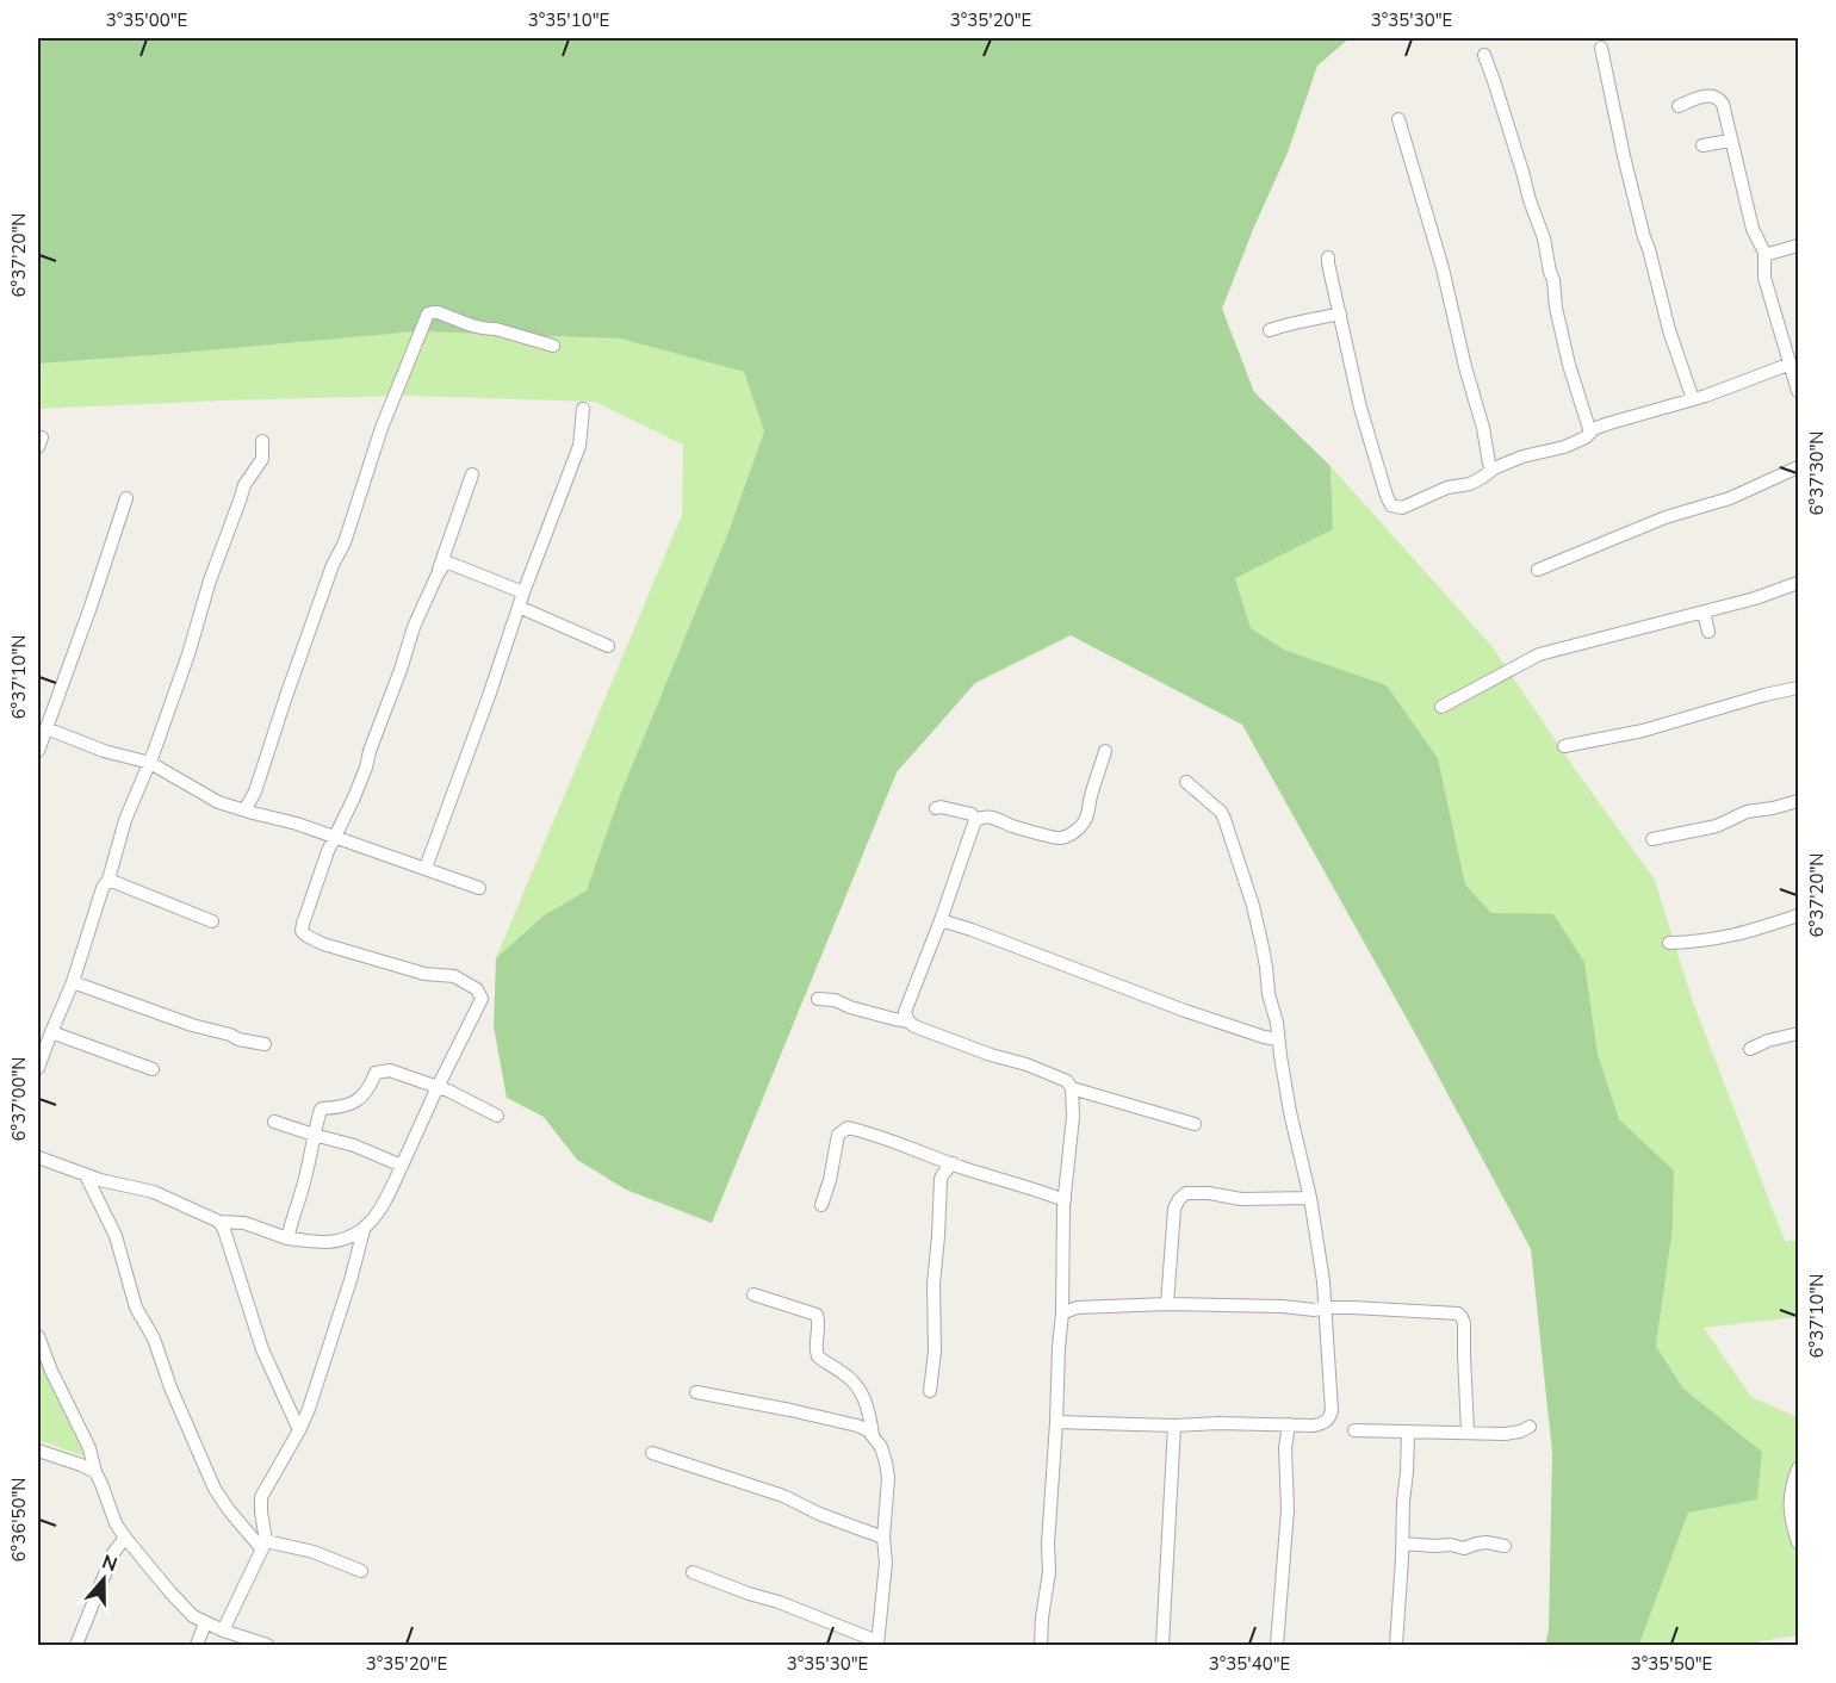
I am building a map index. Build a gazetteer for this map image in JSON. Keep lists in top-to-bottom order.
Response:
{
  "north": "top",
  "coordinates": [
    "3°35'00\"E",
    "3°35'10\"E",
    "3°35'20\"E",
    "3°35'30\"E",
    "6°37'20\"N",
    "6°37'30\"N",
    "6°37'10\"N",
    "6°37'00\"N",
    "6°36'50\"N",
    "3°35'40\"E",
    "3°35'50\"E"
  ]
}
